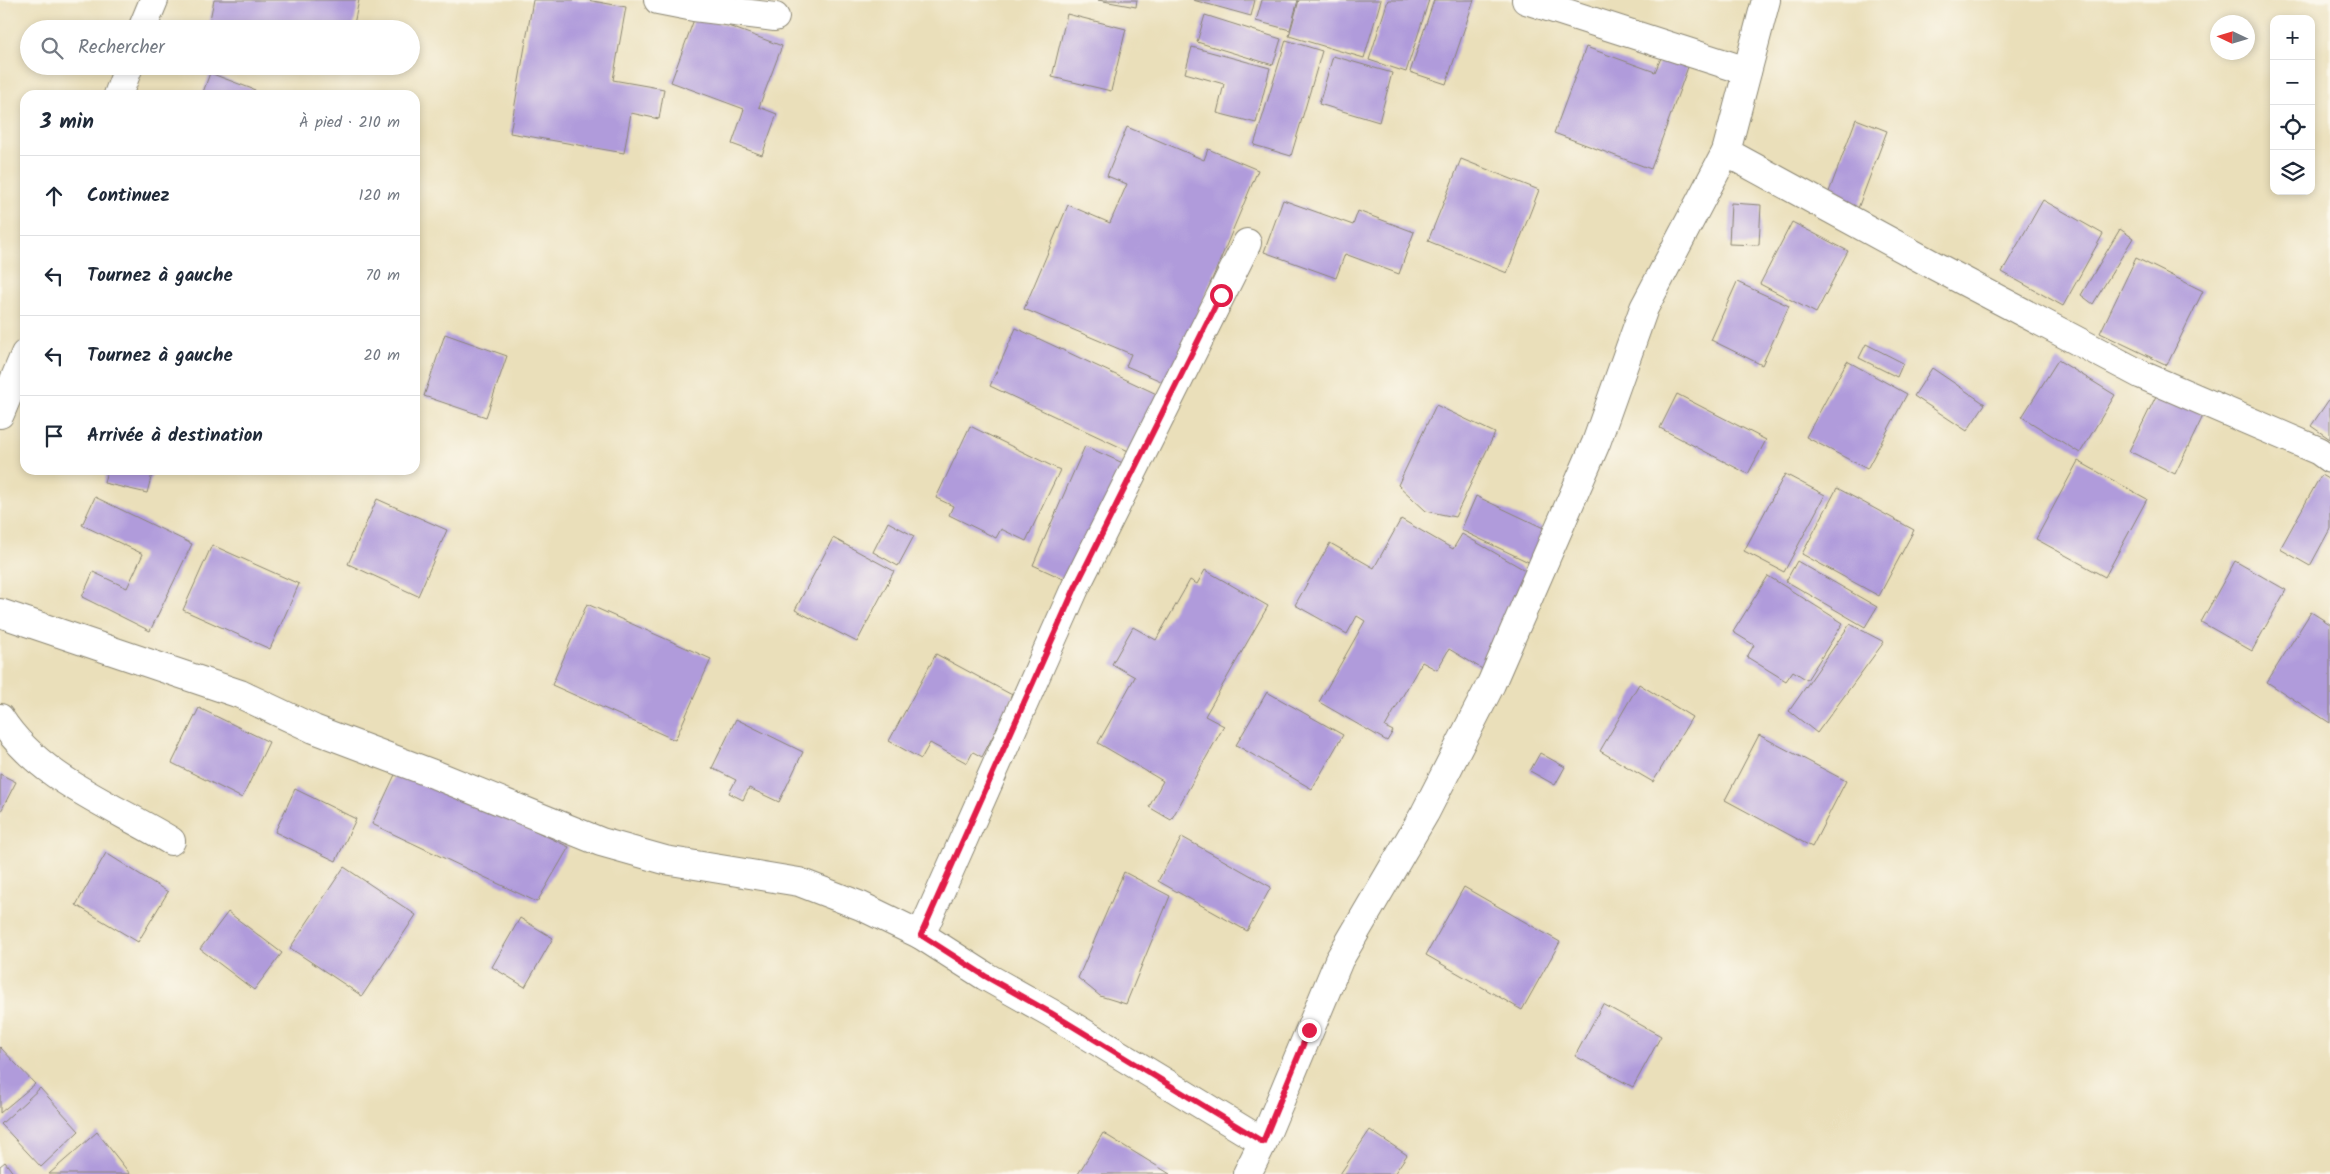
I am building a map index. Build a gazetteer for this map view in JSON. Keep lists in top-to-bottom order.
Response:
{
  "north": "left",
  "page": {
    "map_buttons": ["+", "−"],
    "search": "Rechercher",
    "heading": ["3 min", "À pied · 210 m"],
    "list": [
      ["Continuez", "120 m"],
      ["Tournez à gauche", "70 m"],
      ["Tournez à gauche", "20 m"],
      "Arrivée à destination"
    ]
  }
}
